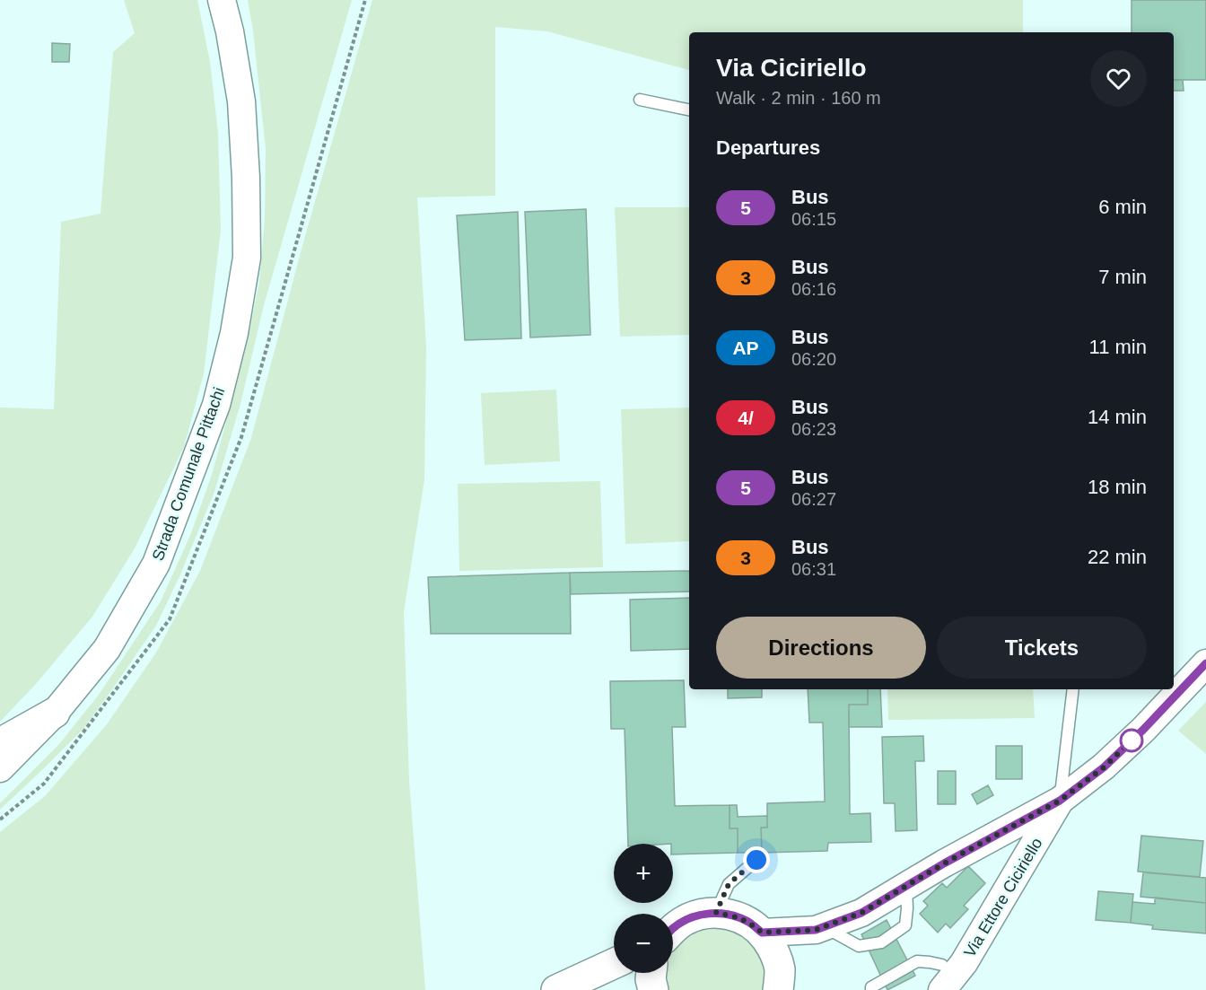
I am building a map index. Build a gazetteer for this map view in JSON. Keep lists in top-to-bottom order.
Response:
{
  "streets": {
    "street": ["Strada Comunale Pittachi", "Via Ettore Ciciriello"]
  },
  "lines": ["bus line 5"],
  "page": {
    "heading": [
      ["Via Ciciriello", "Walk · 2 min · 160 m"],
      "Departures"
    ],
    "list": [
      {
        "mark": "5",
        "name": "Bus",
        "note": "06:15",
        "value": "6 min"
      },
      {
        "mark": "3",
        "name": "Bus",
        "note": "06:16",
        "value": "7 min"
      },
      {
        "mark": "AP",
        "name": "Bus",
        "note": "06:20",
        "value": "11 min"
      },
      {
        "mark": "4/",
        "name": "Bus",
        "note": "06:23",
        "value": "14 min"
      },
      {
        "mark": "5",
        "name": "Bus",
        "note": "06:27",
        "value": "18 min"
      },
      {
        "mark": "3",
        "name": "Bus",
        "note": "06:31",
        "value": "22 min"
      }
    ],
    "buttons": ["Directions", "Tickets"],
    "map_buttons": ["+", "−"]
  }
}
